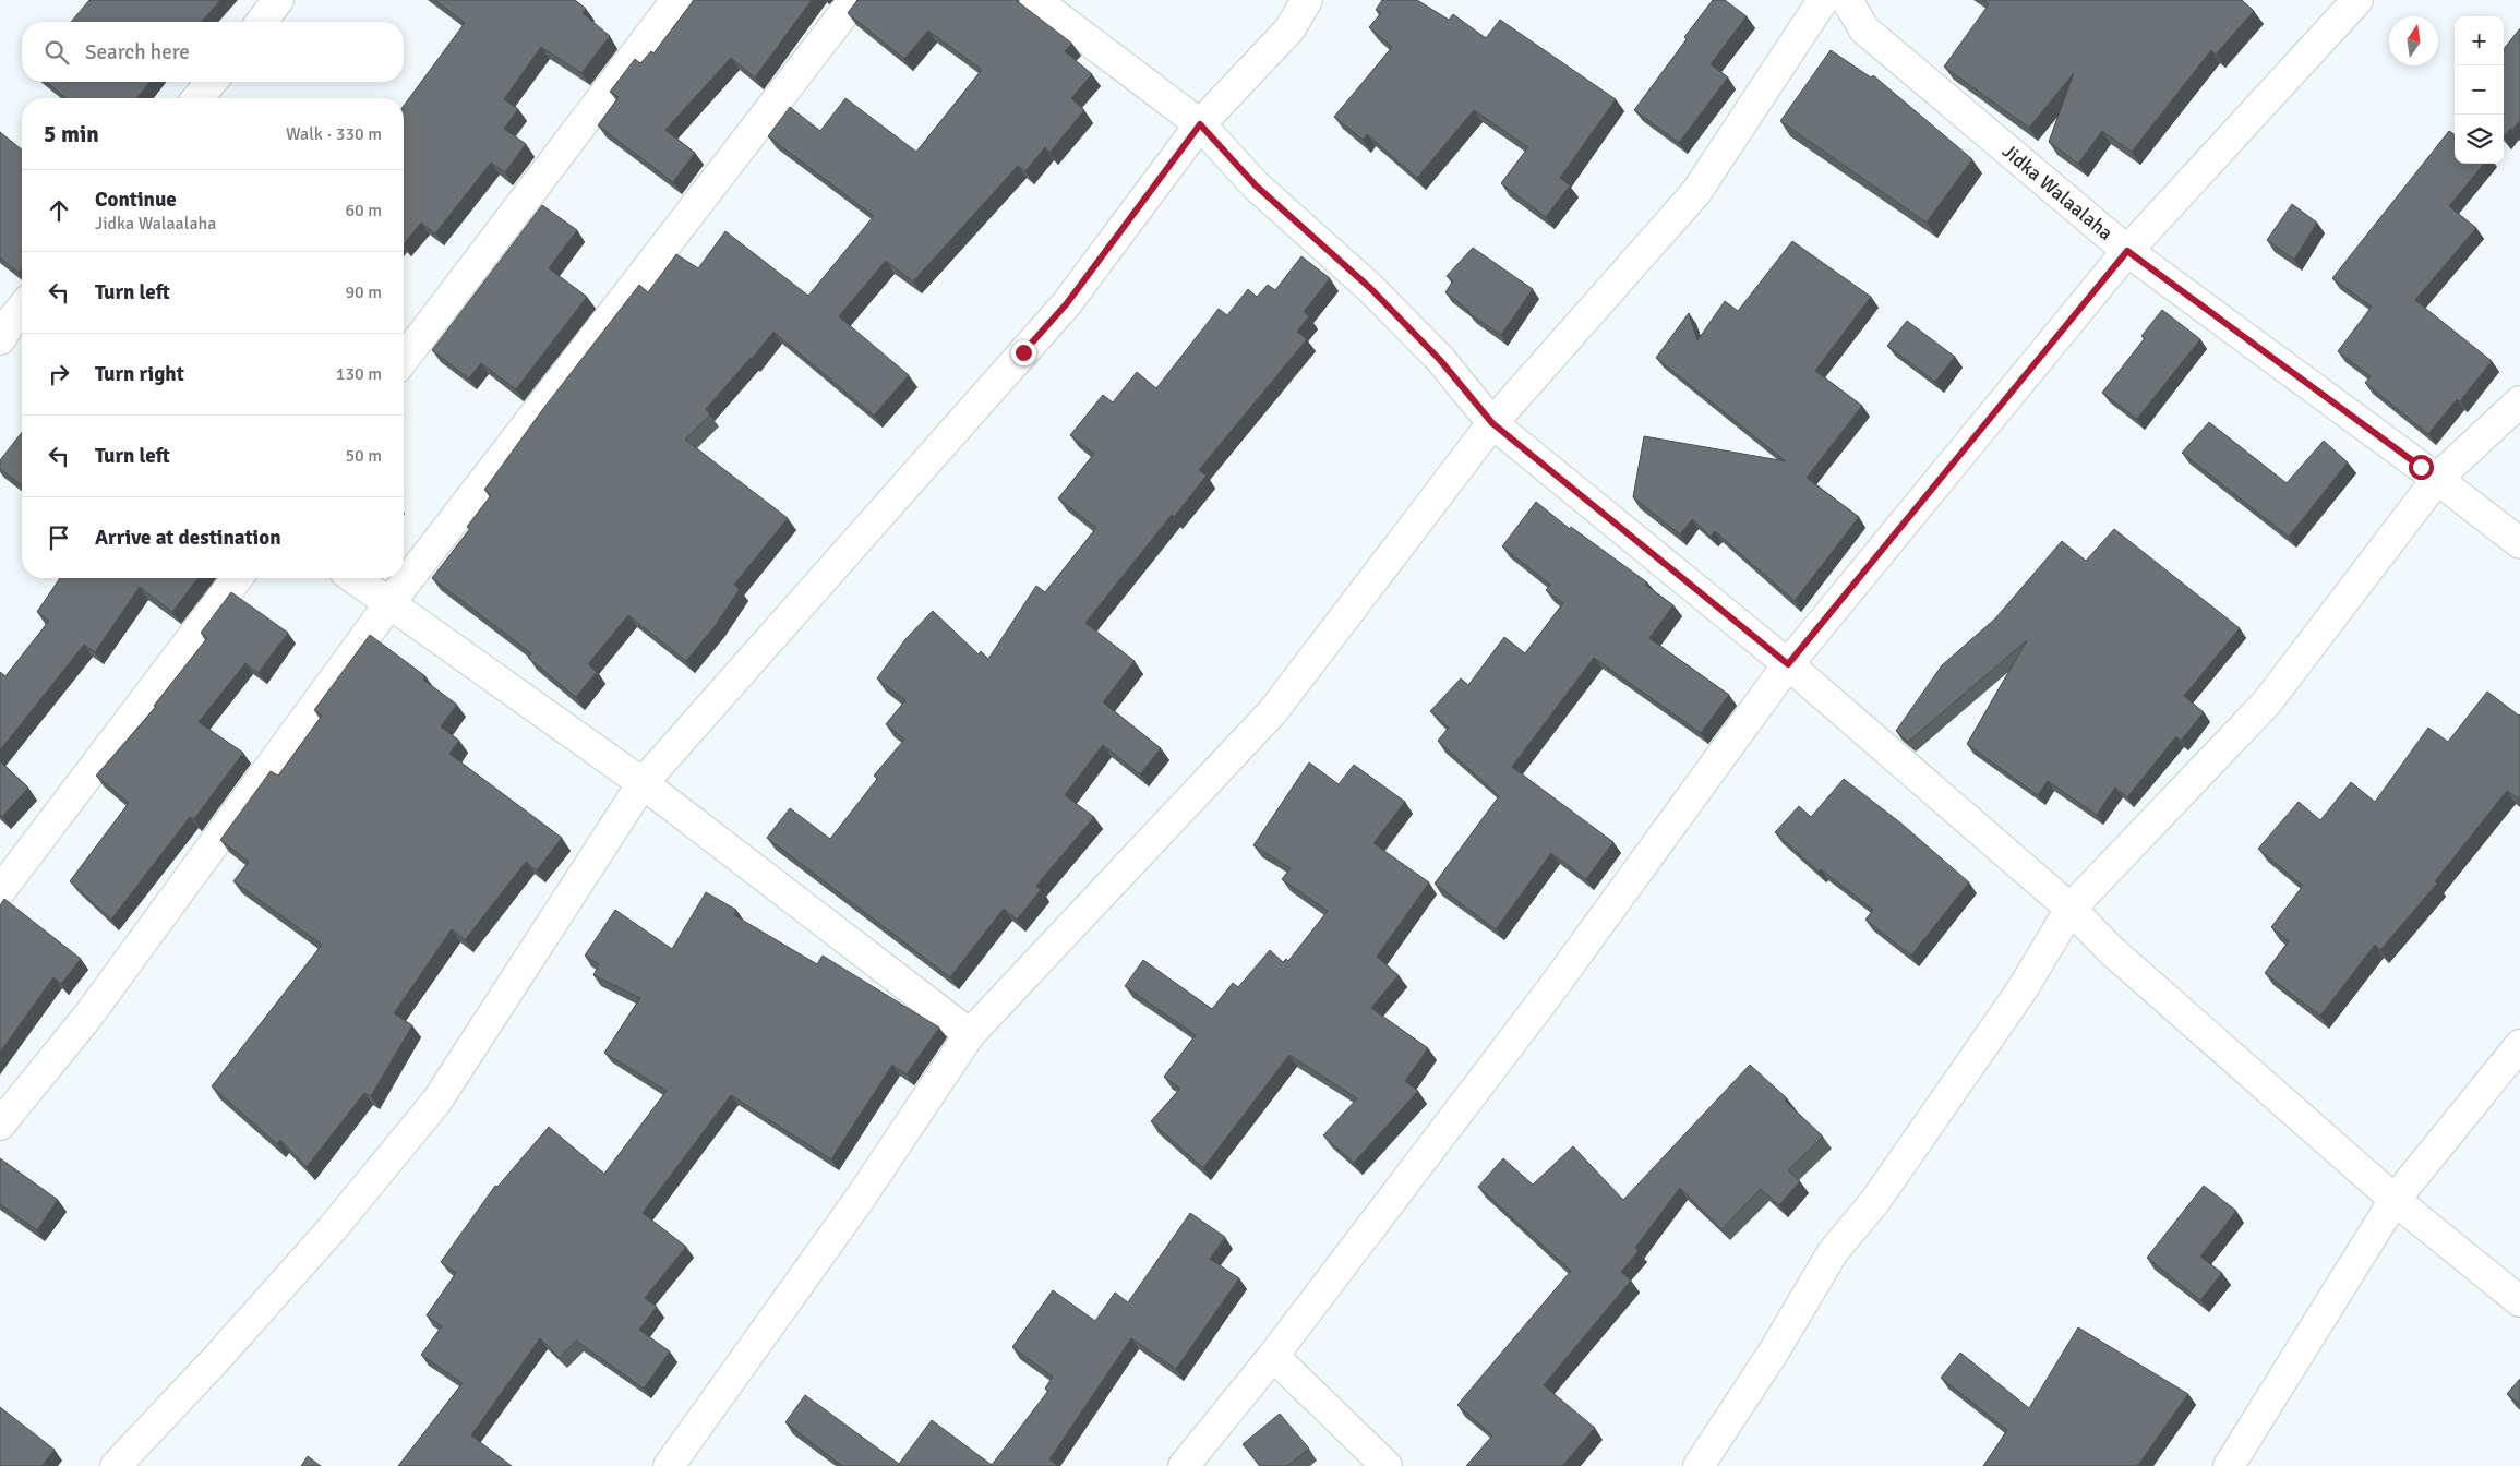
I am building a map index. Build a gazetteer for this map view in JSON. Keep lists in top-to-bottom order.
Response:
{
  "streets": {
    "street": ["Jidka Walaalaha"]
  },
  "north": "top",
  "page": {
    "map_buttons": ["+", "−"],
    "search": "Search here",
    "heading": ["5 min", "Walk · 330 m"],
    "list": [
      ["Continue", "Jidka Walaalaha", "60 m"],
      ["Turn left", "90 m"],
      ["Turn right", "130 m"],
      ["Turn left", "50 m"],
      "Arrive at destination"
    ]
  }
}
